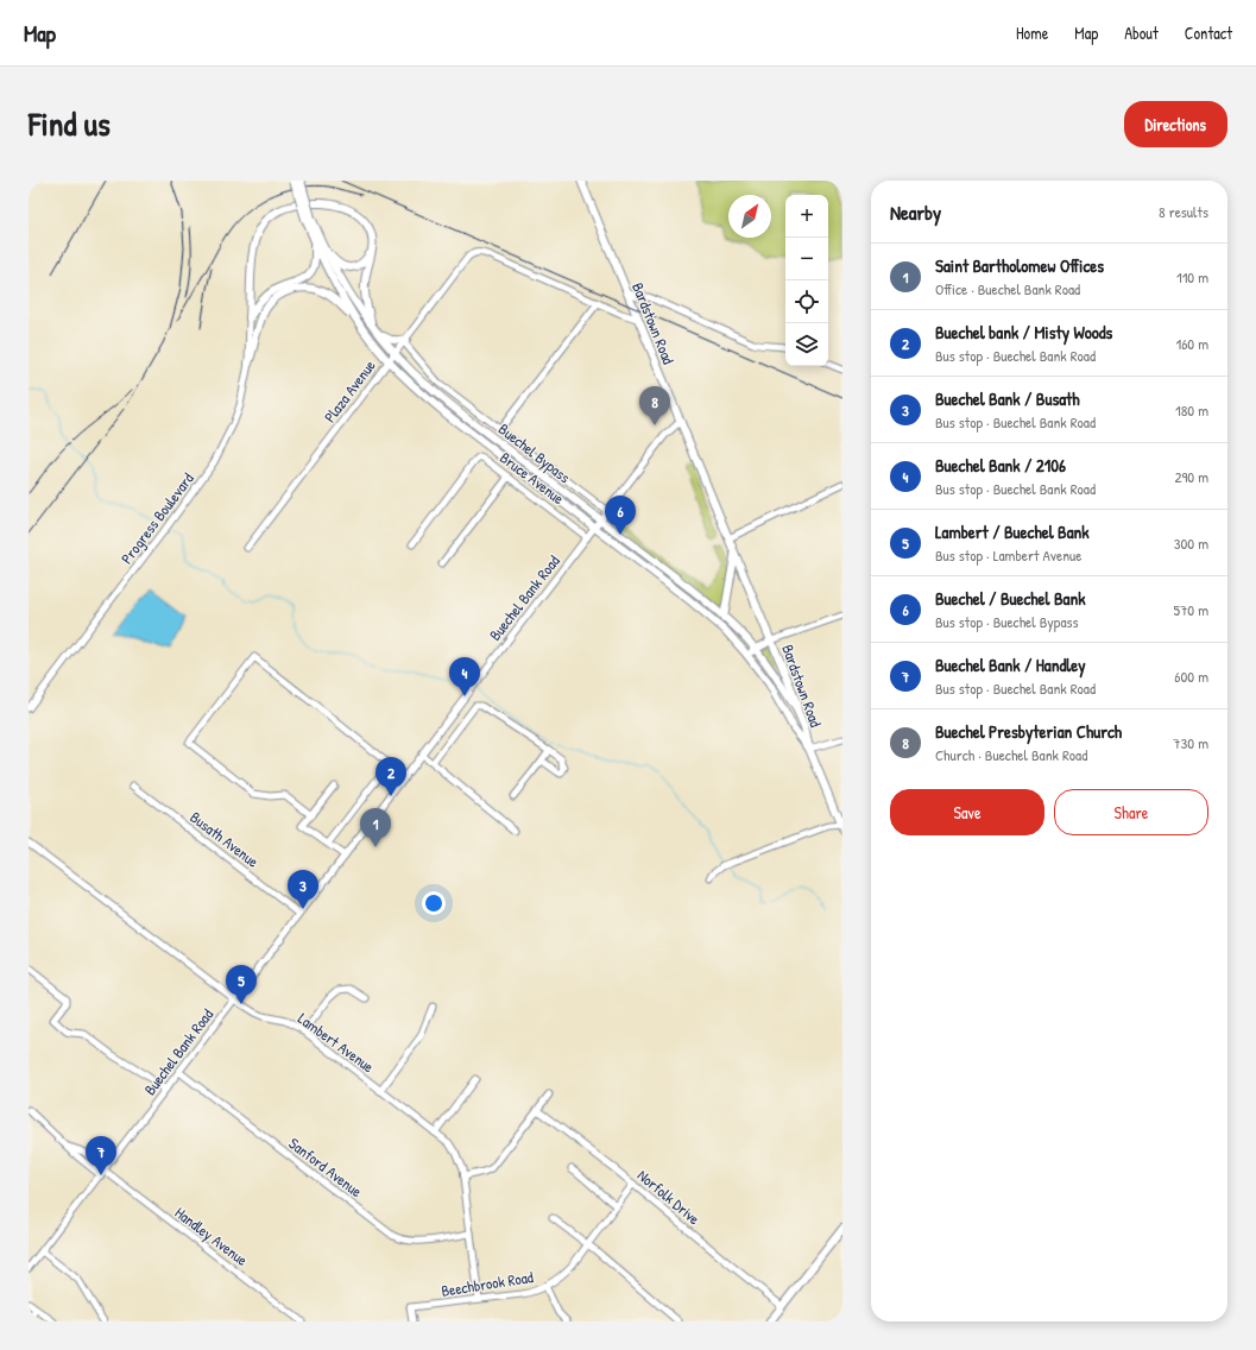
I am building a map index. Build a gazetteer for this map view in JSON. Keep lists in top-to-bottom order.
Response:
{
  "streets": {
    "main road": ["Bardstown Road", "Buechel Bypass"],
    "street": [
      "Plaza Avenue",
      "Bruce Avenue",
      "Progress Boulevard",
      "Buechel Bank Road",
      "Busath Avenue",
      "Lambert Avenue",
      "Sanford Avenue",
      "Norfolk Drive",
      "Handley Avenue",
      "Beechbrook Road"
    ]
  },
  "crossings": [
    ["Bardstown Road", "Buechel Bypass"],
    ["Bardstown Road", "Buechel Bank Road"],
    ["Plaza Avenue", "Buechel Bypass"],
    ["Plaza Avenue", "Bruce Avenue"],
    ["Buechel Bypass", "Buechel Bank Road"],
    ["Bruce Avenue", "Buechel Bank Road"],
    ["Buechel Bank Road", "Busath Avenue"],
    ["Buechel Bank Road", "Lambert Avenue"],
    ["Buechel Bank Road", "Sanford Avenue"],
    ["Buechel Bank Road", "Handley Avenue"],
    ["Lambert Avenue", "Sanford Avenue"],
    ["Lambert Avenue", "Beechbrook Road"],
    ["Norfolk Drive", "Beechbrook Road"]
  ],
  "north": "top right",
  "page": {
    "header": "Map",
    "nav": [
      "Home",
      "Map",
      "About",
      "Contact"
    ],
    "title": "Find us",
    "buttons": [
      "Directions",
      ["Save", "Share"]
    ],
    "heading": ["Nearby", "8 results"],
    "map_buttons": ["+", "−"],
    "list": [
      {
        "mark": "1",
        "name": "Saint Bartholomew Offices",
        "note": "Office · Buechel Bank Road",
        "value": "110 m"
      },
      {
        "mark": "2",
        "name": "Buechel bank / Misty Woods",
        "note": "Bus stop · Buechel Bank Road",
        "value": "160 m"
      },
      {
        "mark": "3",
        "name": "Buechel Bank / Busath",
        "note": "Bus stop · Buechel Bank Road",
        "value": "180 m"
      },
      {
        "mark": "4",
        "name": "Buechel Bank / 2106",
        "note": "Bus stop · Buechel Bank Road",
        "value": "290 m"
      },
      {
        "mark": "5",
        "name": "Lambert / Buechel Bank",
        "note": "Bus stop · Lambert Avenue",
        "value": "300 m"
      },
      {
        "mark": "6",
        "name": "Buechel / Buechel Bank",
        "note": "Bus stop · Buechel Bypass",
        "value": "570 m"
      },
      {
        "mark": "7",
        "name": "Buechel Bank / Handley",
        "note": "Bus stop · Buechel Bank Road",
        "value": "600 m"
      },
      {
        "mark": "8",
        "name": "Buechel Presbyterian Church",
        "note": "Church · Buechel Bank Road",
        "value": "730 m"
      }
    ],
    "pins": [
      "8",
      "6",
      "4",
      "2",
      "1",
      "3",
      "5",
      "7"
    ]
  }
}
